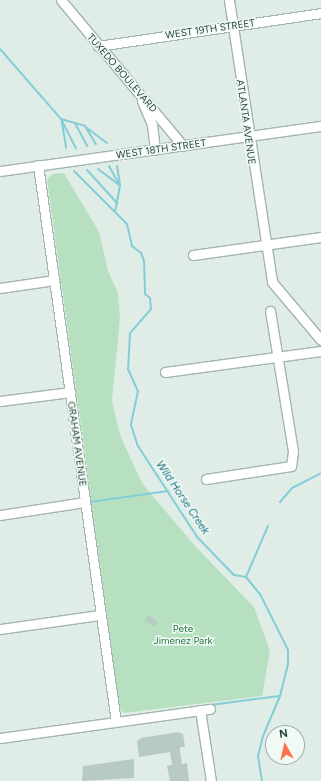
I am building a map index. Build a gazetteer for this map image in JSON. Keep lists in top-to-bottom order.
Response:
{
  "streets": {
    "street": [
      "WEST 19TH STREET",
      "TUXEDO BOULEVARD",
      "ATLANTA AVENUE",
      "WEST 18TH STREET",
      "GRAHAM AVENUE"
    ]
  },
  "crossings": [
    ["WEST 19TH STREET", "TUXEDO BOULEVARD"],
    ["WEST 19TH STREET", "ATLANTA AVENUE"],
    ["TUXEDO BOULEVARD", "WEST 18TH STREET"],
    ["ATLANTA AVENUE", "WEST 18TH STREET"],
    ["WEST 18TH STREET", "GRAHAM AVENUE"]
  ],
  "water": ["Wild Horse Creek"],
  "parks": ["Pete Jimenez Park"],
  "north": "top"
}
